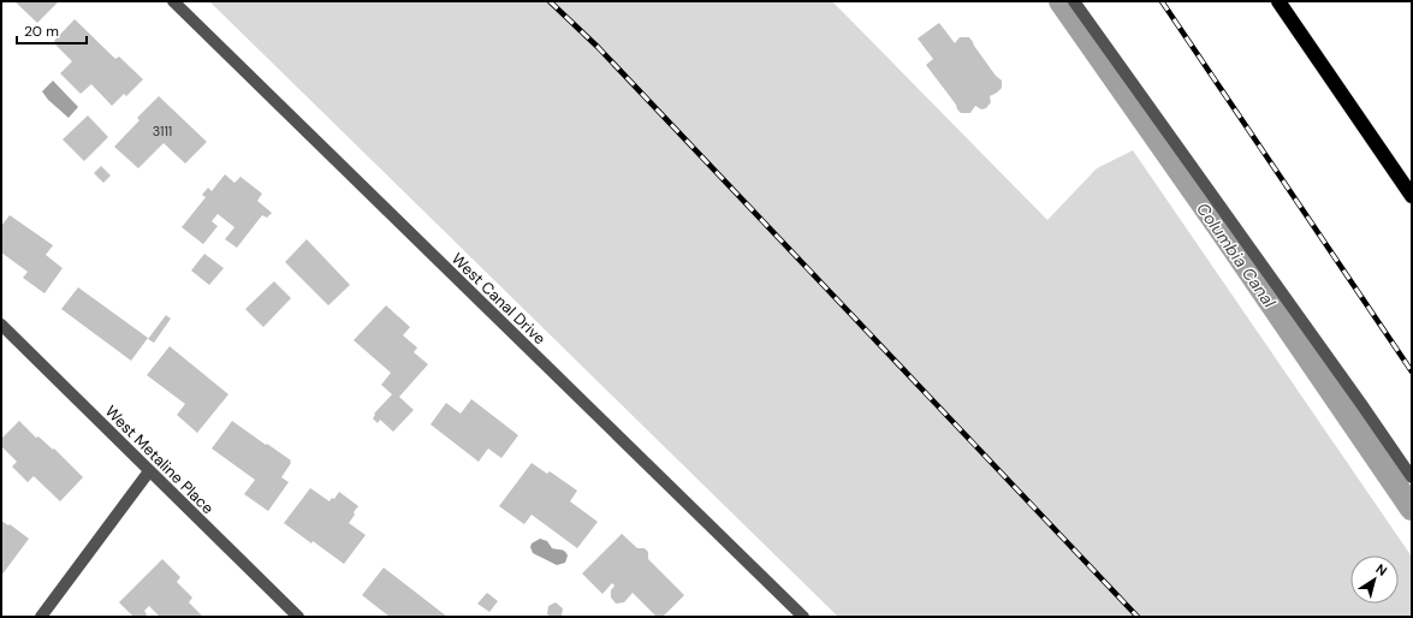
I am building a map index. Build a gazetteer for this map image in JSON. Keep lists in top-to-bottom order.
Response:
{
  "streets": {
    "street": ["West Canal Drive", "West Metaline Place"]
  },
  "water": ["Columbia Canal"],
  "house_numbers": ["3111"],
  "scale_bar": "20 m",
  "north": "top right"
}
